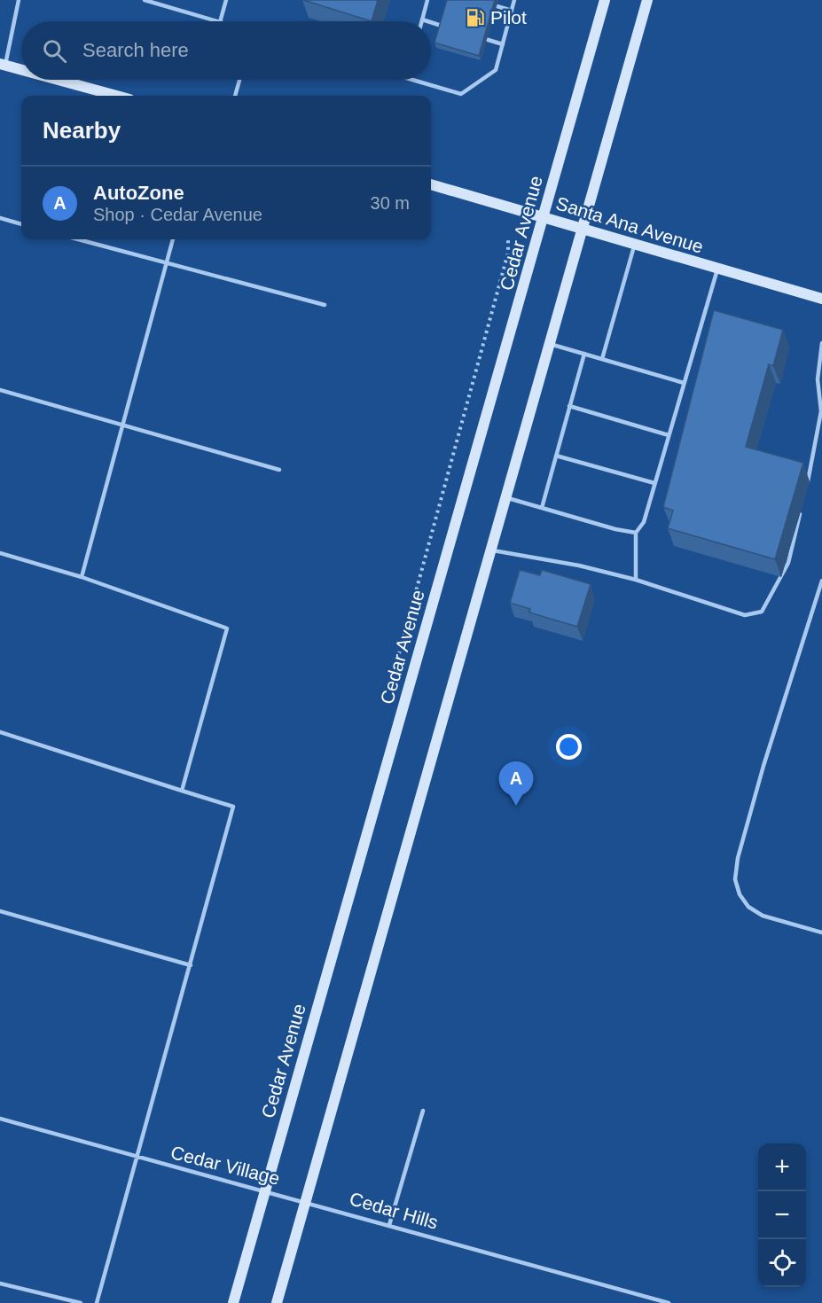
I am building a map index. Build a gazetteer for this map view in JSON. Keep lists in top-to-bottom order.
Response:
{
  "streets": {
    "main road": ["Santa Ana Avenue", "Cedar Avenue"],
    "lane": ["Cedar Village", "Cedar Hills"]
  },
  "crossings": [
    ["Santa Ana Avenue", "Cedar Avenue"],
    ["Cedar Avenue", "Cedar Village"],
    ["Cedar Village", "Cedar Hills"]
  ],
  "places": {
    "fuel station": ["Pilot"]
  },
  "page": {
    "search": "Search here",
    "heading": "Nearby",
    "list": [
      {
        "mark": "A",
        "name": "AutoZone",
        "note": "Shop · Cedar Avenue",
        "value": "30 m"
      }
    ],
    "pins": "A",
    "map_buttons": ["+", "−"]
  }
}
